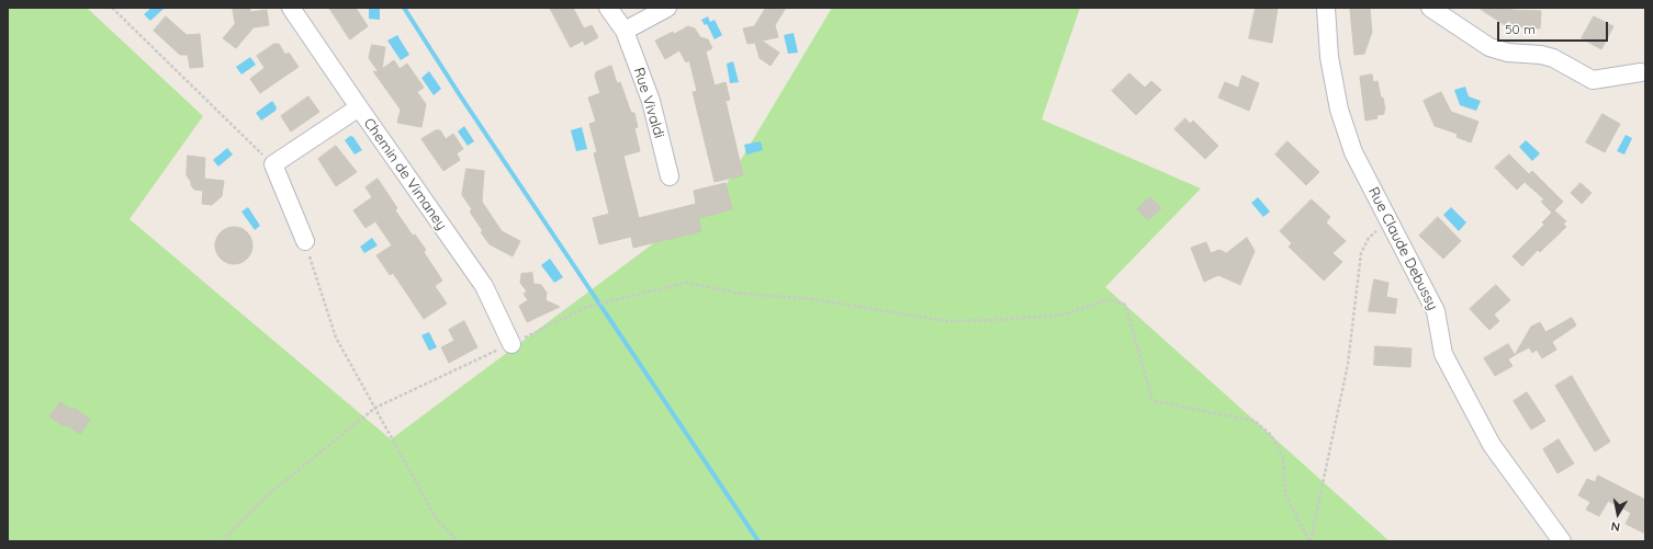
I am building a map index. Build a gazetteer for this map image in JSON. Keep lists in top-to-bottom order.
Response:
{
  "streets": {
    "street": ["Rue Vivaldi", "Chemin de Vimaney", "Rue Claude Debussy"]
  },
  "scale_bar": "50 m",
  "north": "bottom"
}
